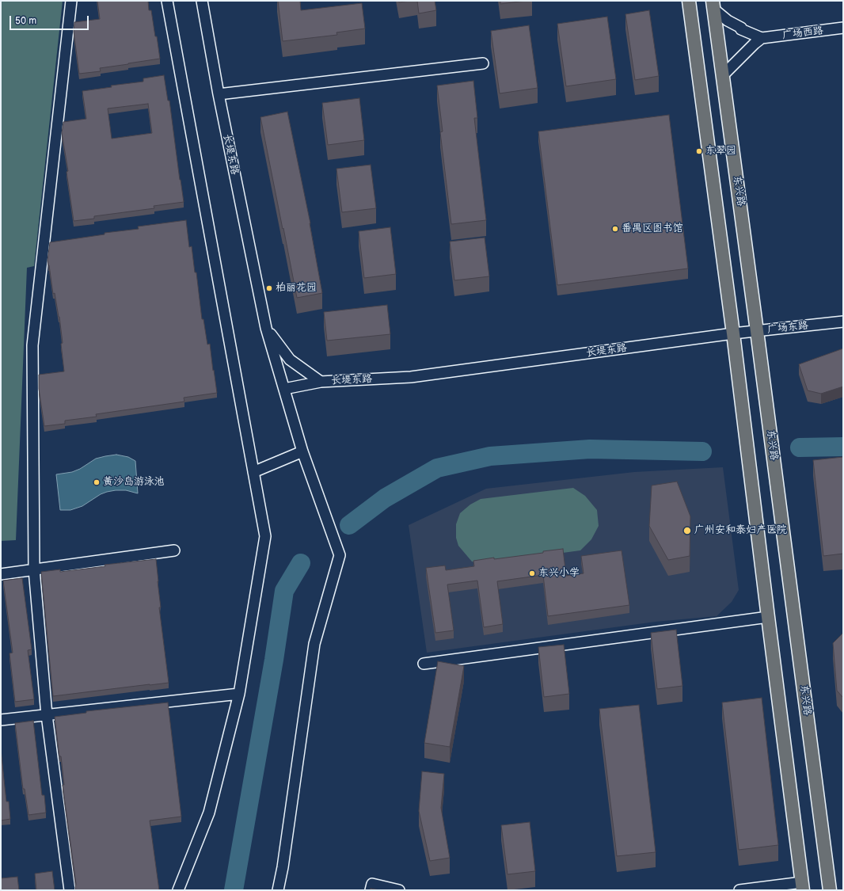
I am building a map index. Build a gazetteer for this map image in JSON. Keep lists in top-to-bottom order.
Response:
{
  "streets": {
    "main road": ["东兴路"],
    "street": ["广场西路", "长堤东路", "广场东路"]
  },
  "crossings": [
    ["长堤东路", "广场东路"],
    ["东兴路", "广场东路"]
  ],
  "places": [
    "东翠园",
    "番禺区图书馆",
    "柏丽花园",
    "黄沙岛游泳池",
    "广州安和泰妇产医院",
    "东兴小学"
  ],
  "scale_bar": "50 m"
}
